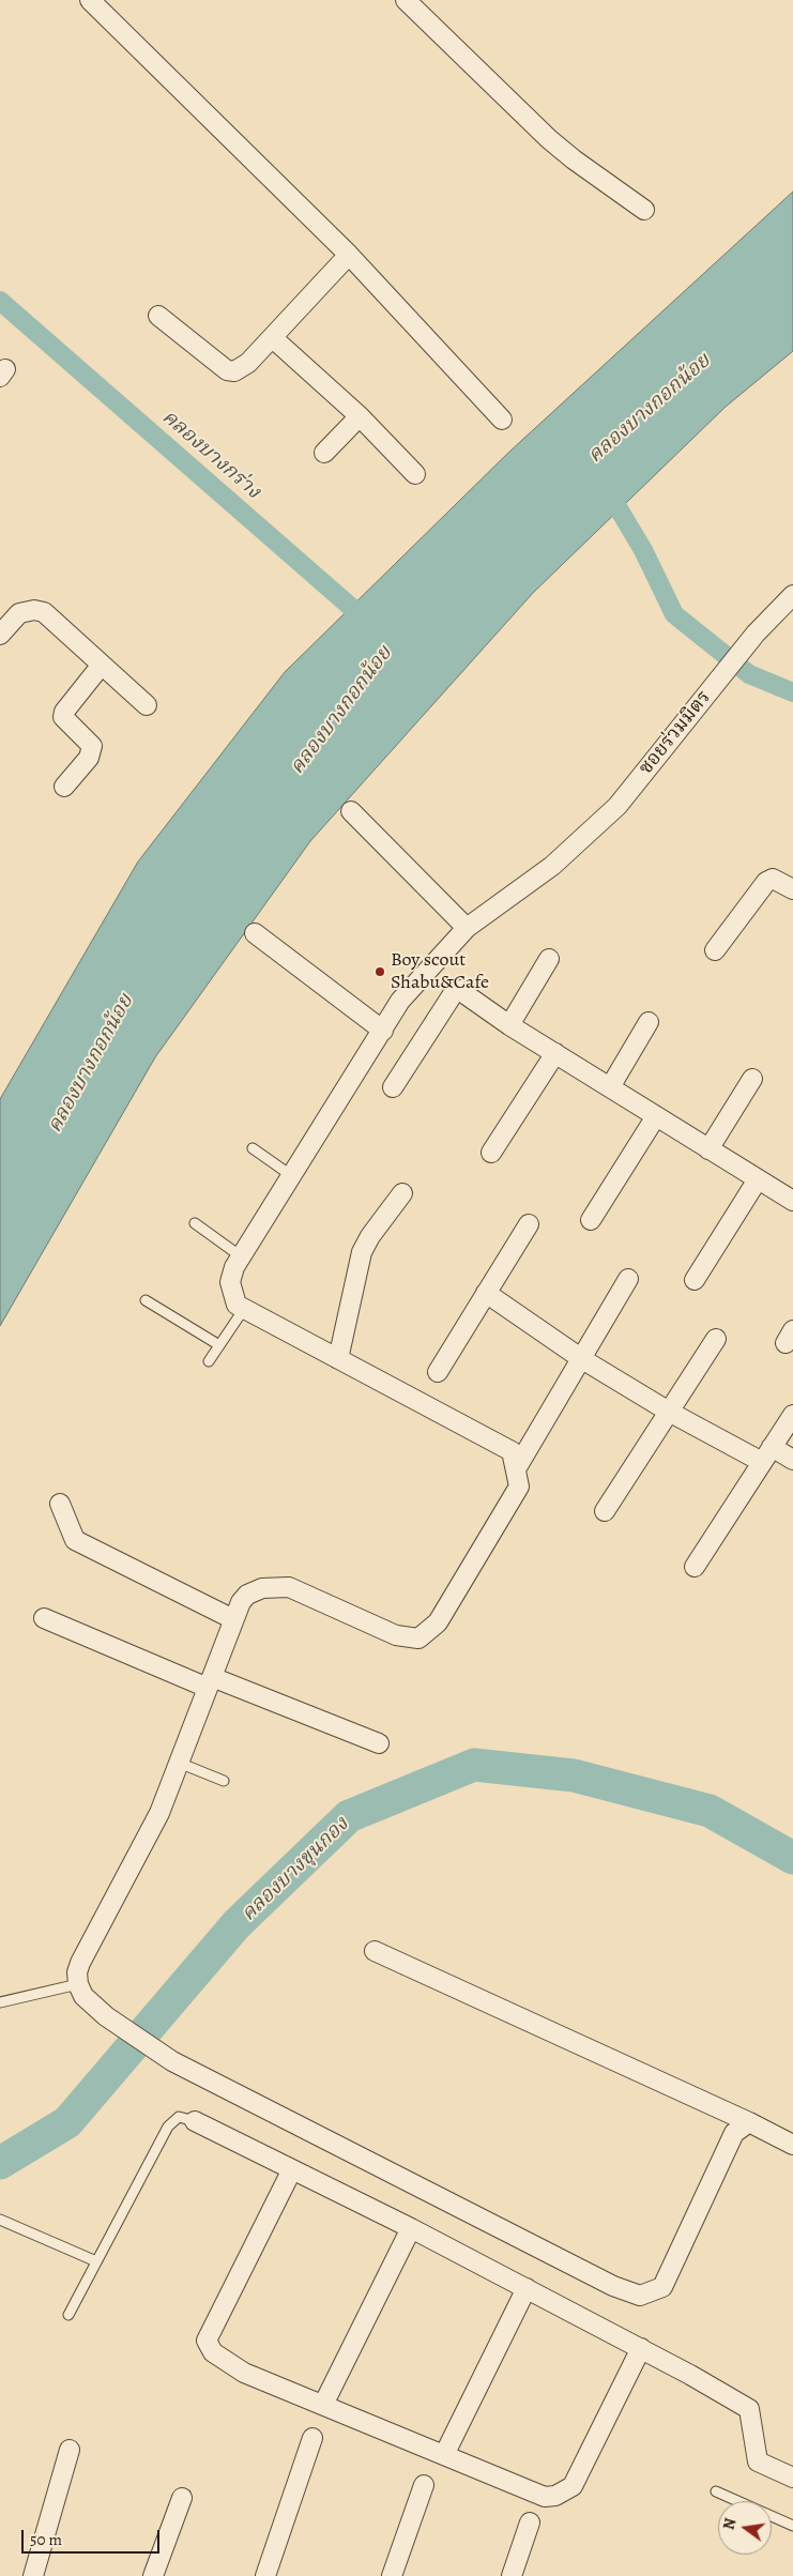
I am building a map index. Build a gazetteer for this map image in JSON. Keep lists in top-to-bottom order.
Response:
{
  "streets": {
    "street": ["ซอยร่วมมิตร"]
  },
  "water": ["คลองบางกอกน้อย", "คลองบางกร่าง", "คลองบางขุนกอง"],
  "places": ["Boy scout Shabu&Cafe"],
  "scale_bar": "50 m",
  "north": "left"
}
